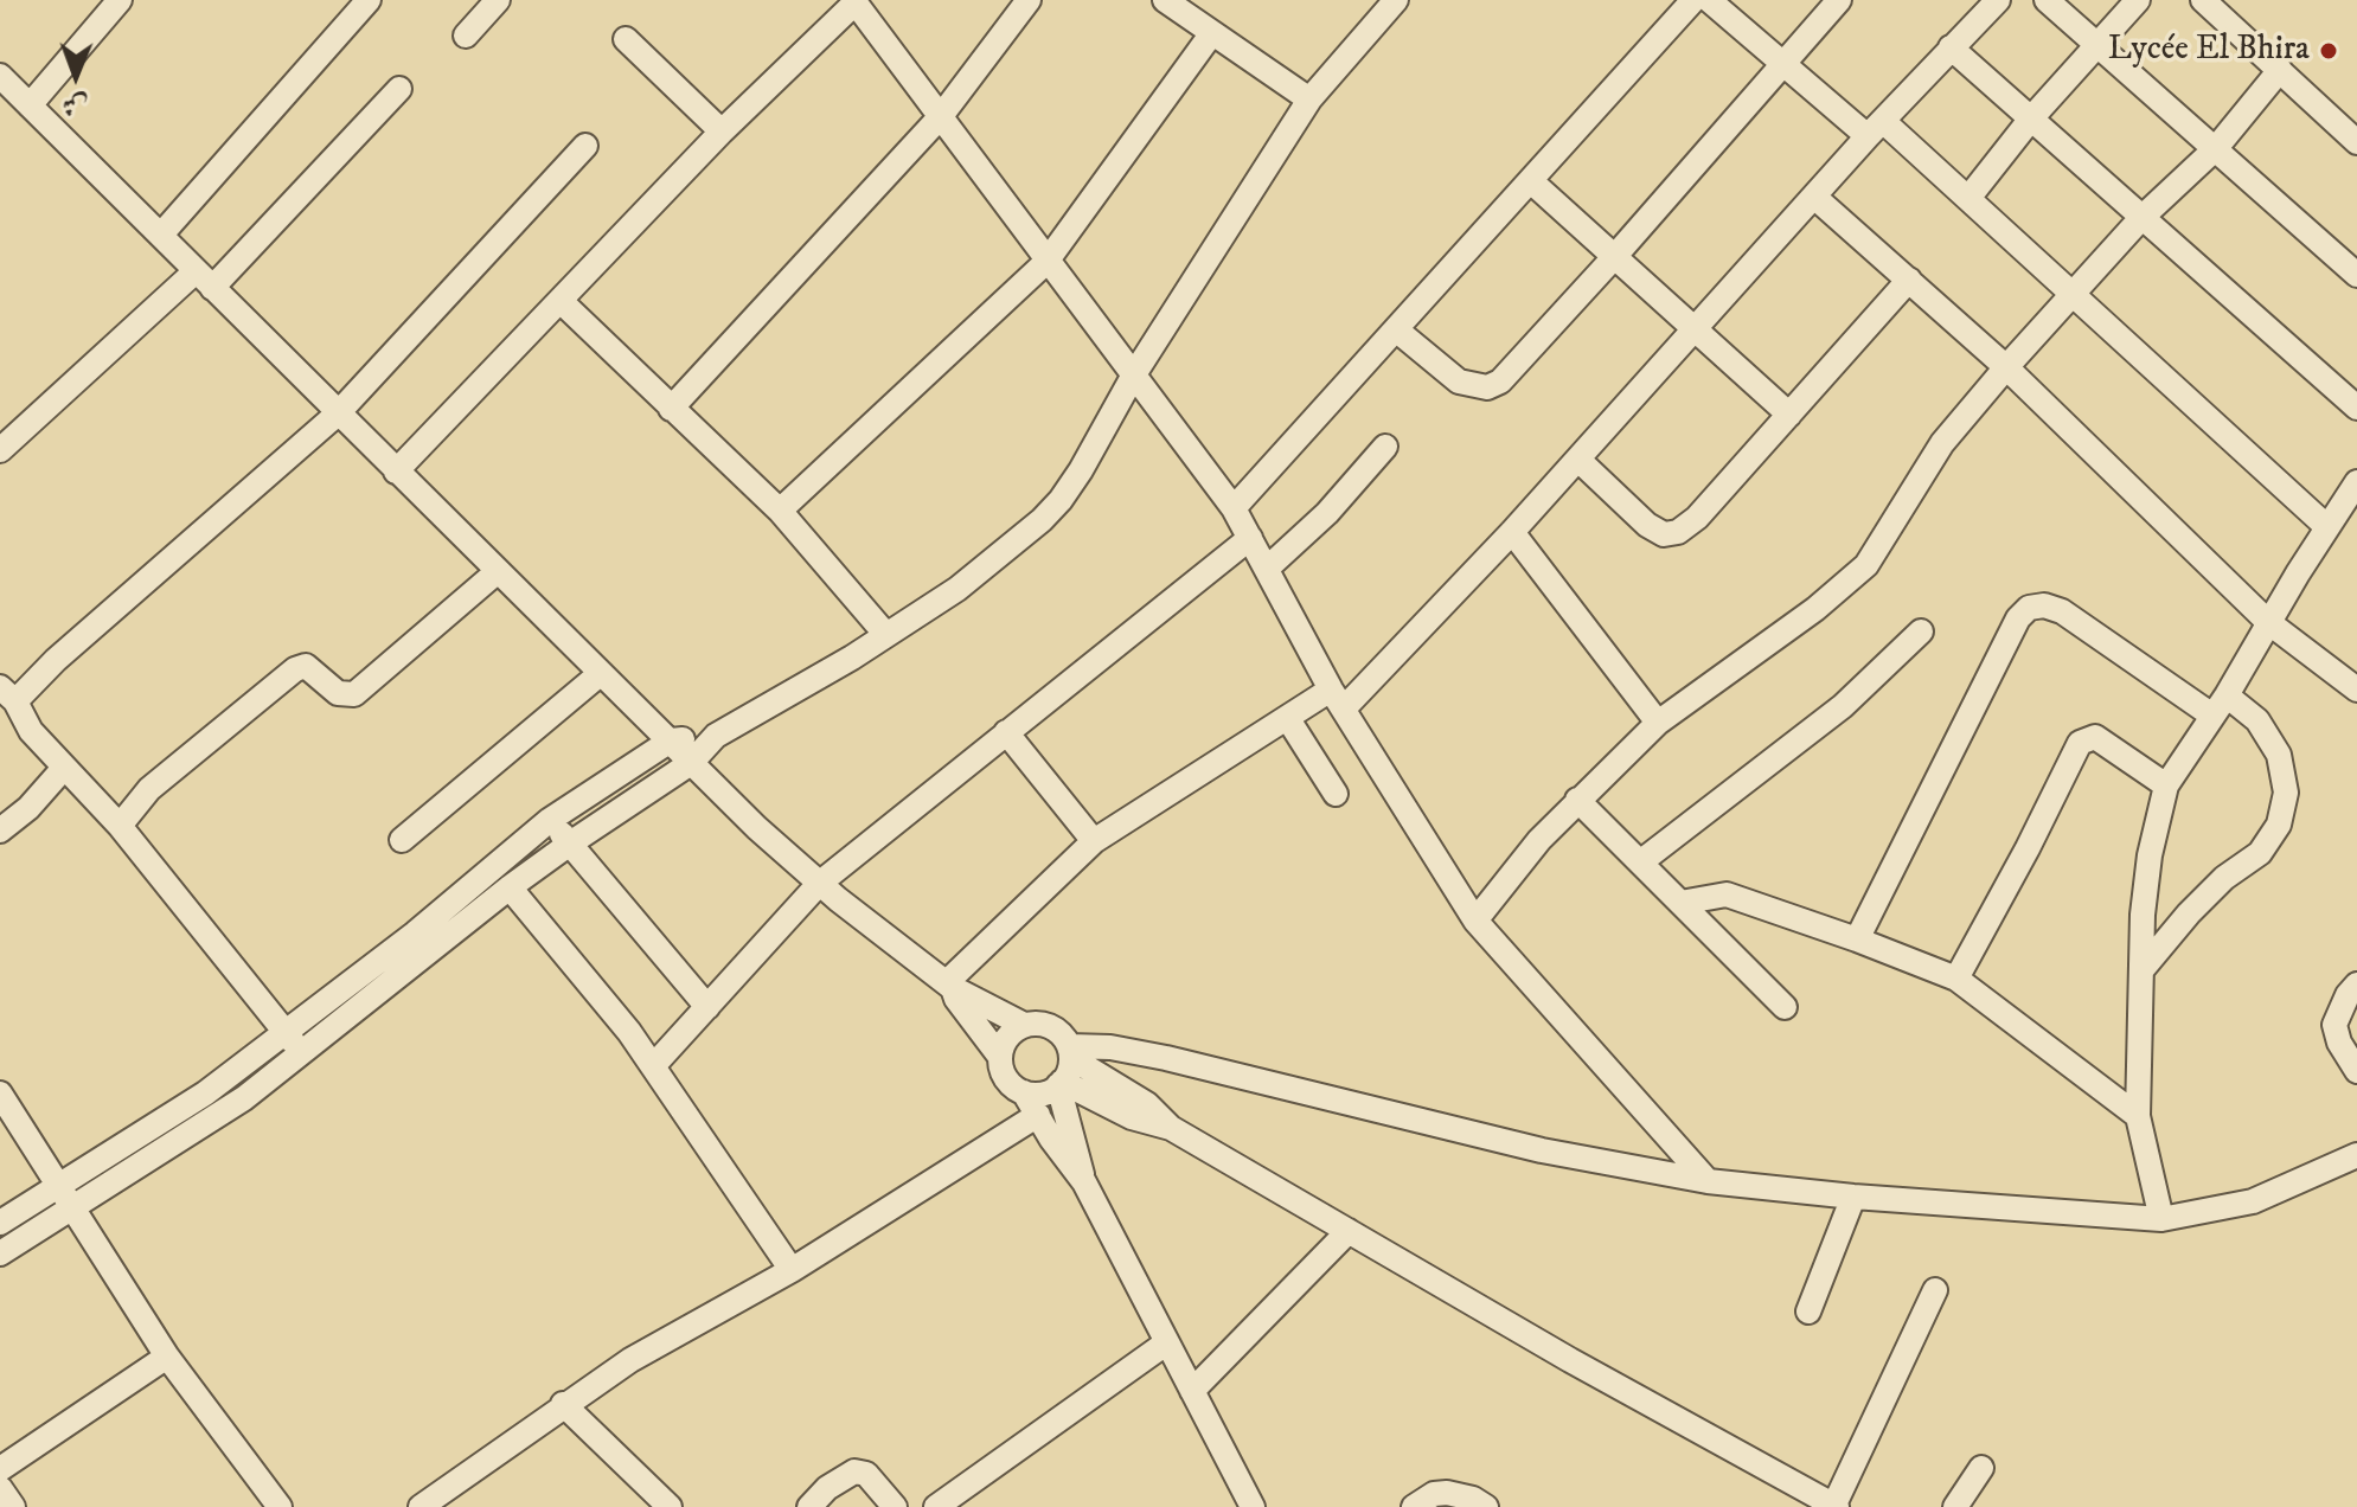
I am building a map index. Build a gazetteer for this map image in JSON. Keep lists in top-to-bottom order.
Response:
{
  "places": ["Lycée El Bhira"],
  "north": "bottom"
}
